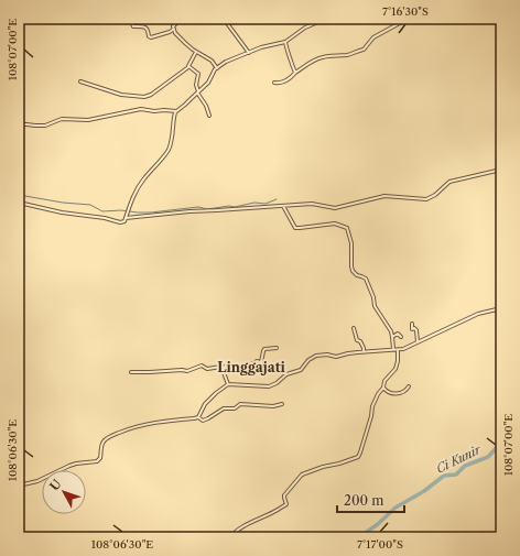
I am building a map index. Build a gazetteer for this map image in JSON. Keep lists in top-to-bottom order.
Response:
{
  "districts": ["Linggajati"],
  "water": ["Ci Kunir"],
  "scale_bar": "200 m",
  "north": "top left",
  "coordinates": [
    "7°16'30\"S",
    "108°07'00\"E",
    "108°06'30\"E",
    "7°17'00\"S"
  ]
}
